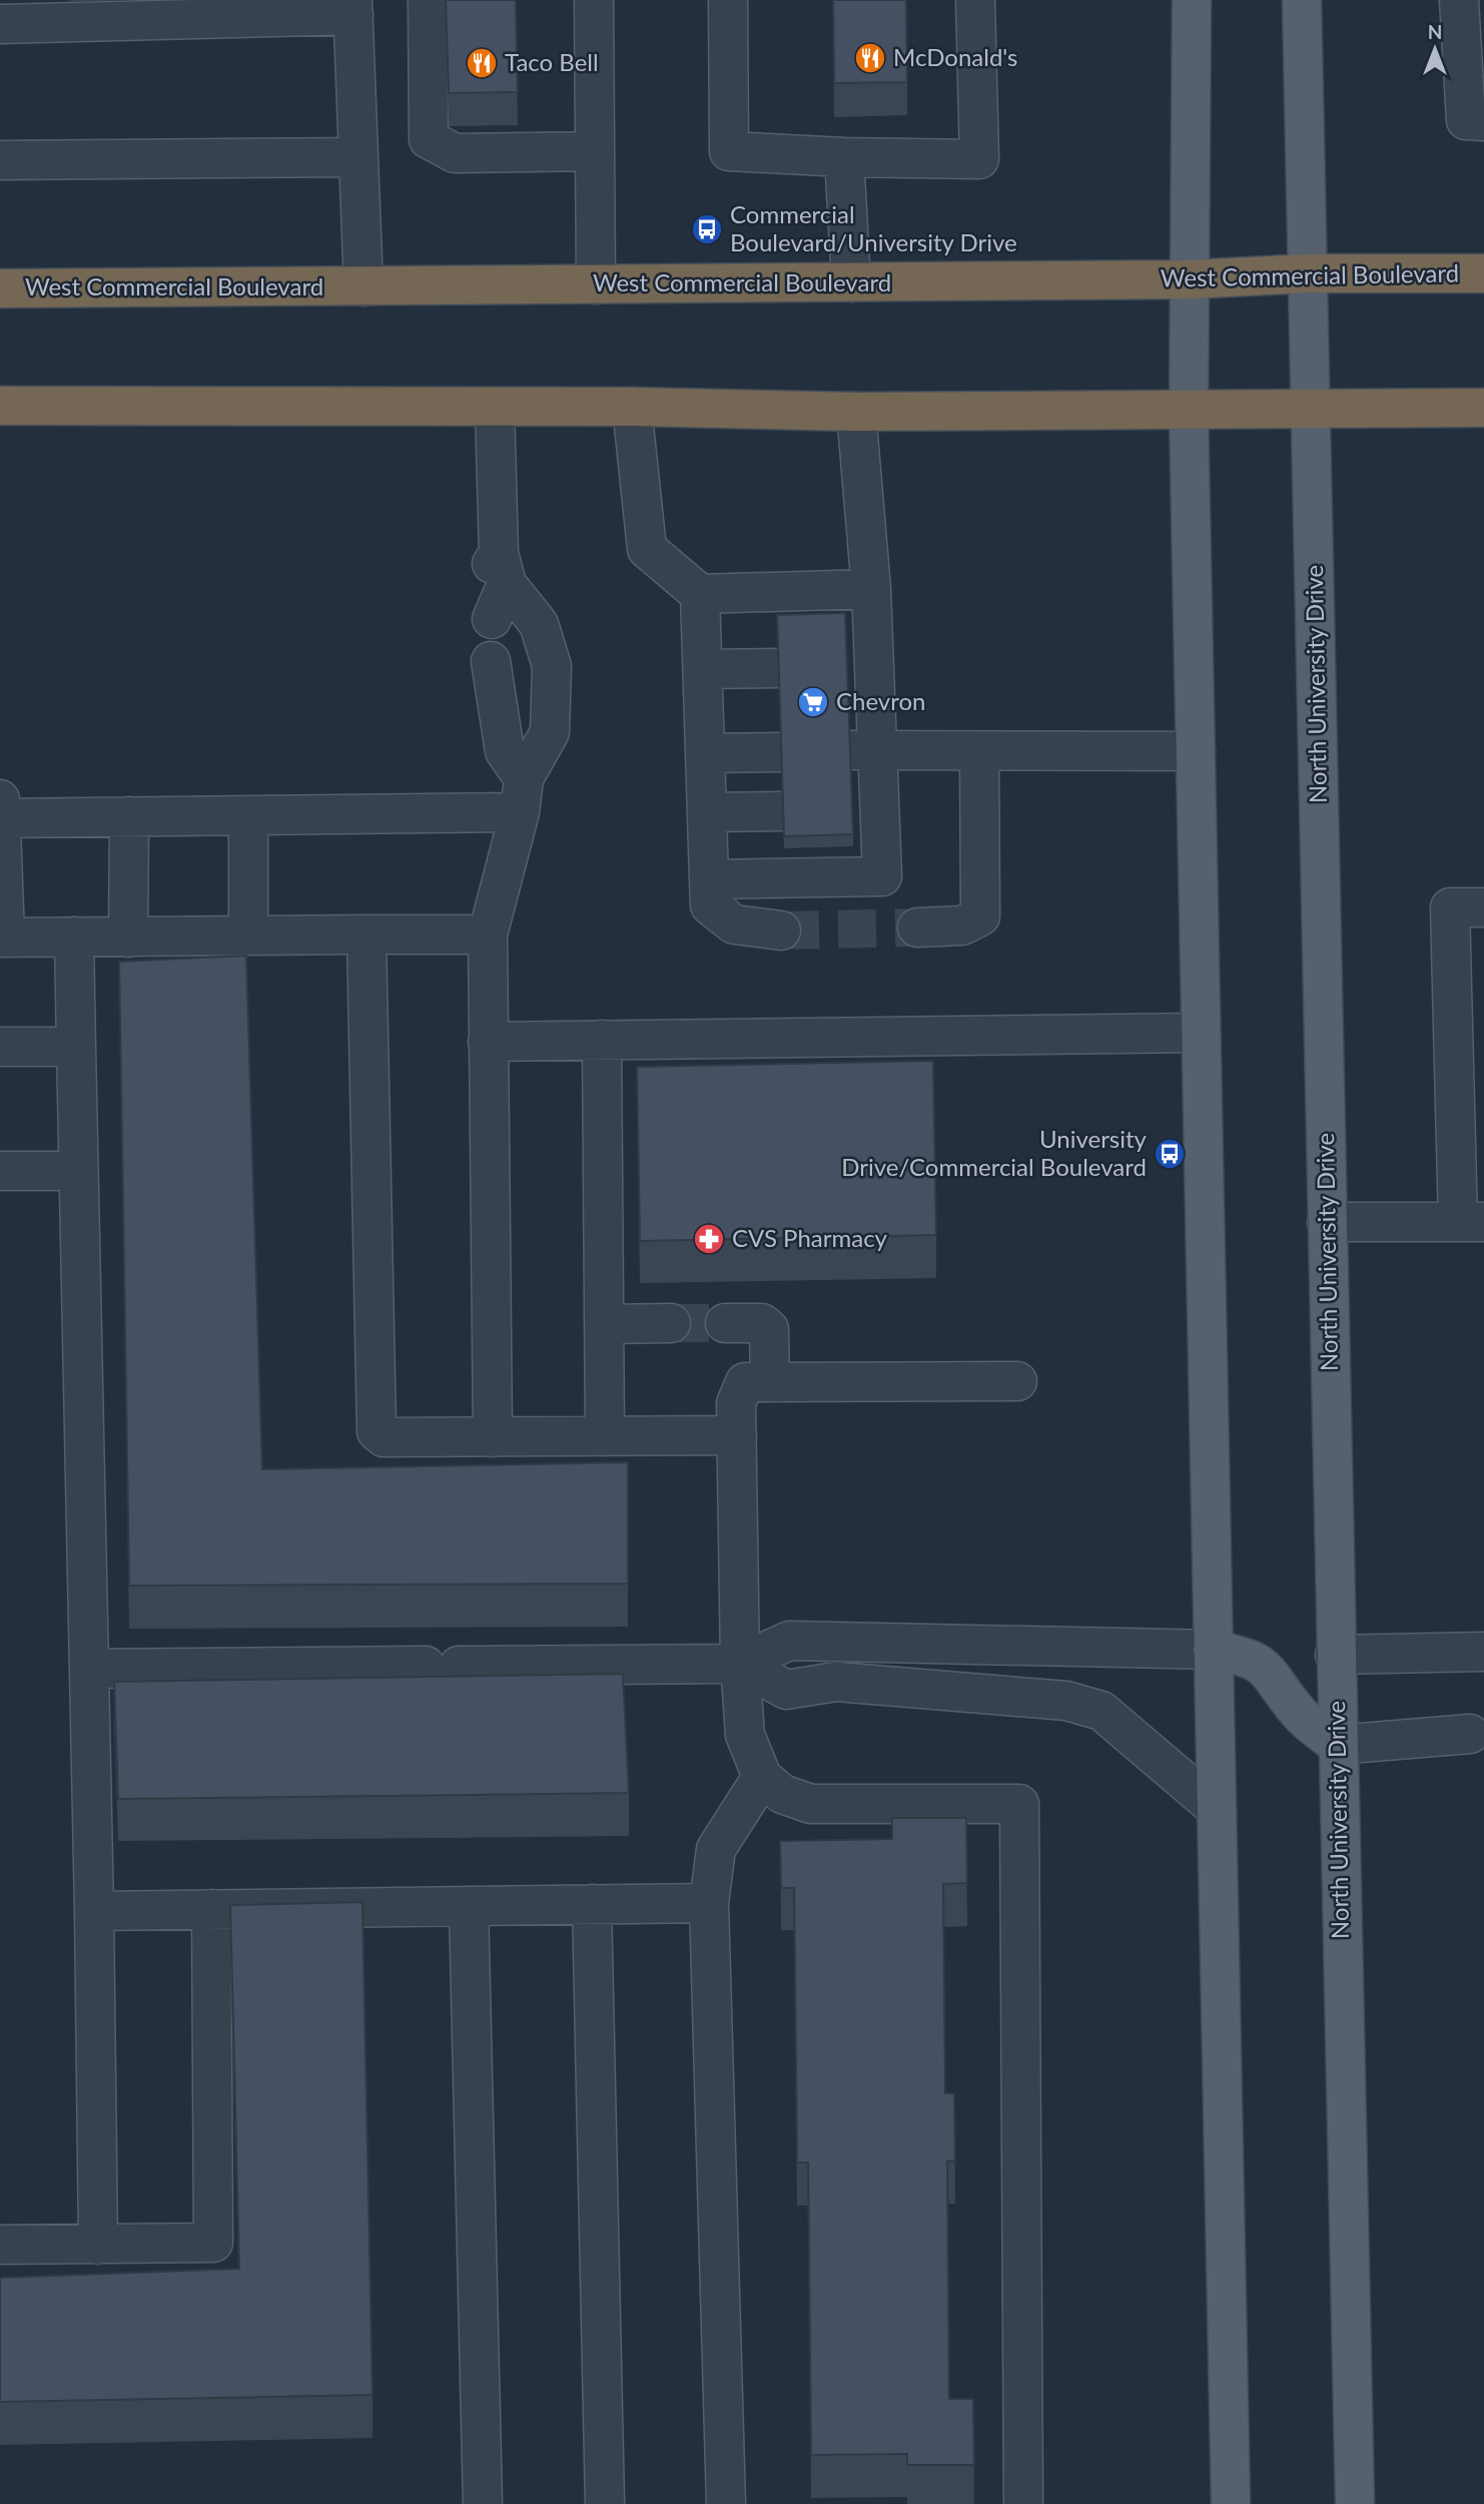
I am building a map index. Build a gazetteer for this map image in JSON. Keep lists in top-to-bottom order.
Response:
{
  "streets": {
    "highway": ["West Commercial Boulevard"],
    "main road": ["North University Drive"]
  },
  "crossings": [
    ["West Commercial Boulevard", "North University Drive"]
  ],
  "places": {
    "restaurant": ["McDonald's", "Taco Bell"],
    "bus stop": ["Commercial Boulevard/University Drive", "University Drive/Commercial Boulevard"],
    "supermarket": ["Chevron"],
    "pharmacy": ["CVS Pharmacy"]
  },
  "north": "top"
}
